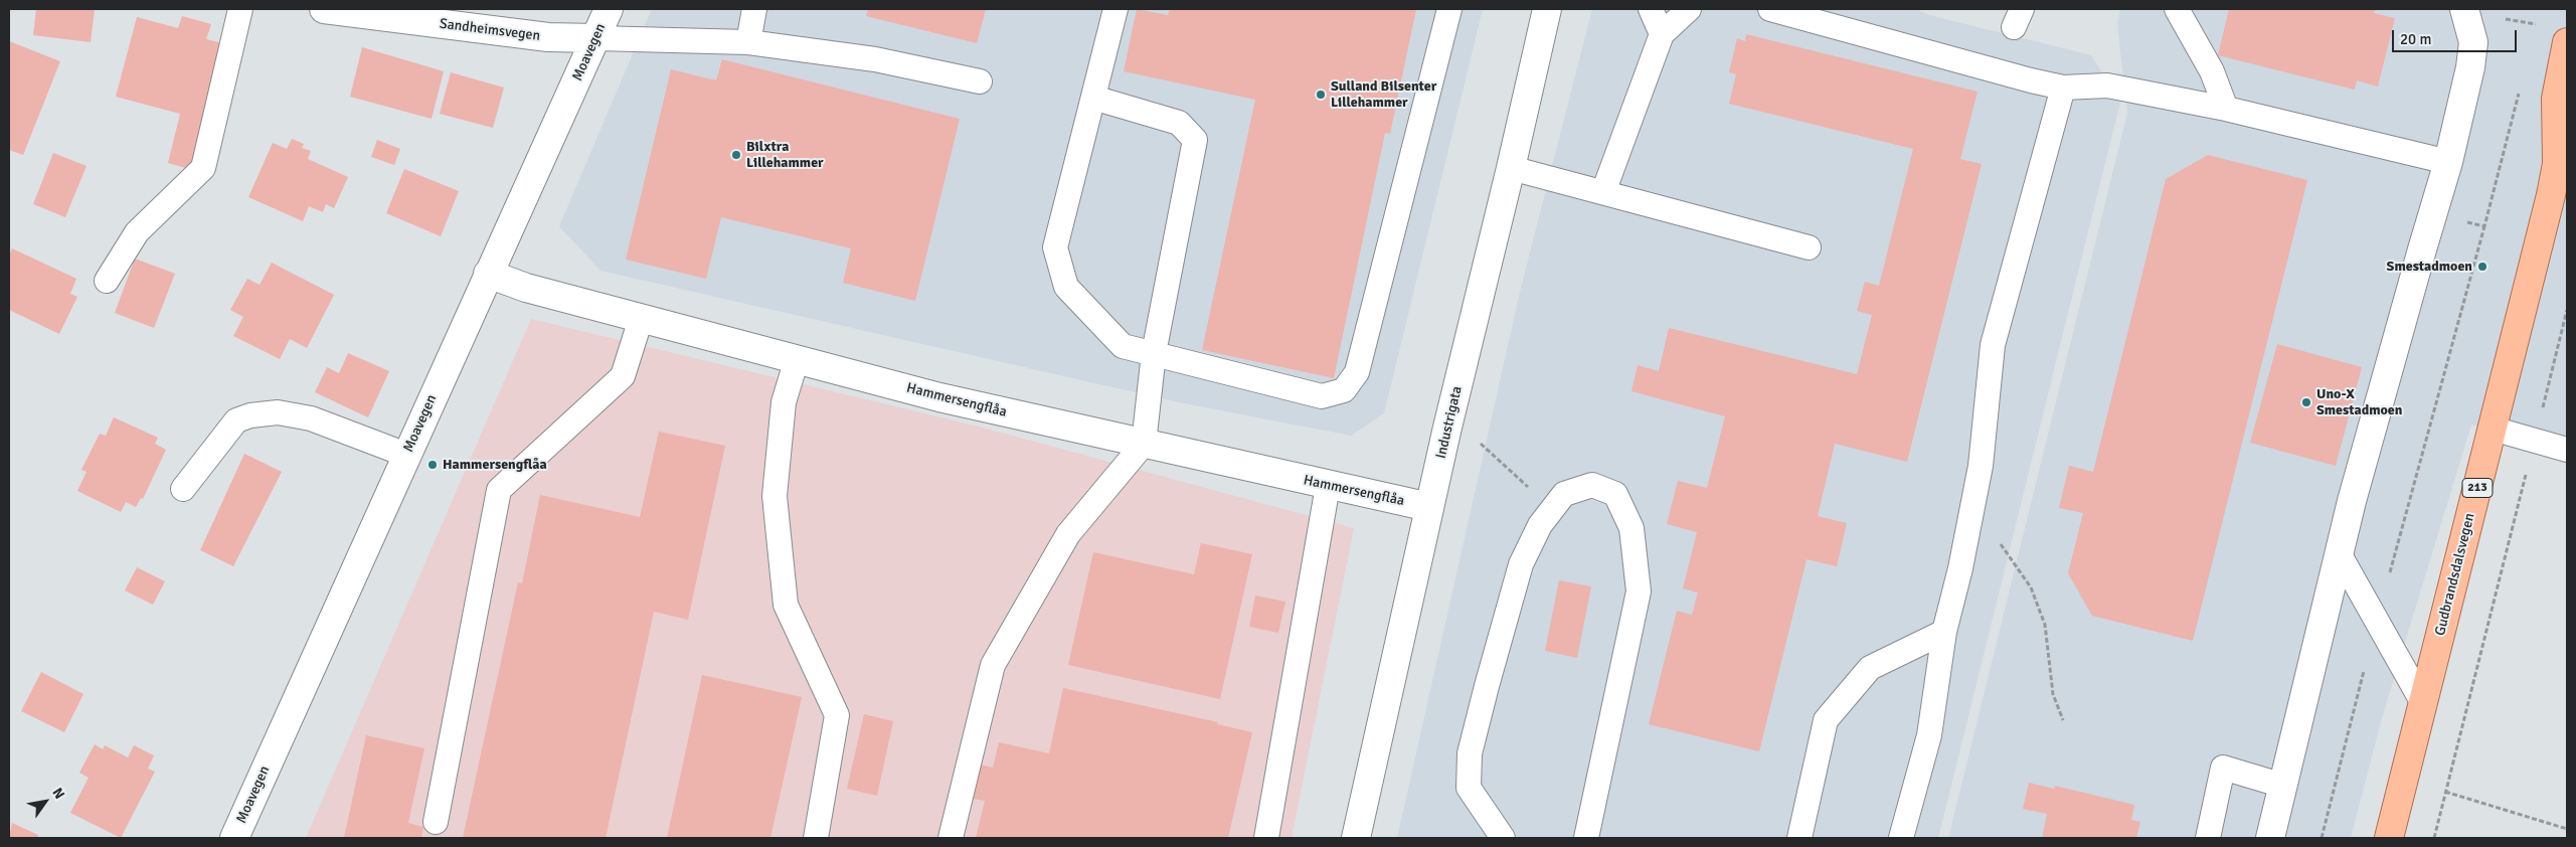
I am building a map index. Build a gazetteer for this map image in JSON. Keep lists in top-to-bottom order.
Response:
{
  "streets": {
    "main road": ["213", "Gudbrandsdalsvegen"],
    "street": [
      "Sandheimsvegen",
      "Moavegen",
      "Hammersengflåa",
      "Industrigata"
    ]
  },
  "crossings": [
    ["Sandheimsvegen", "Moavegen"],
    ["Moavegen", "Hammersengflåa"],
    ["Hammersengflåa", "Industrigata"]
  ],
  "places": [
    "Sulland Bilsenter Lillehammer",
    "Bilxtra Lillehammer",
    "Smestadmoen",
    "Uno-X Smestadmoen",
    "Hammersengflåa"
  ],
  "scale_bar": "20 m",
  "north": "top right"
}
